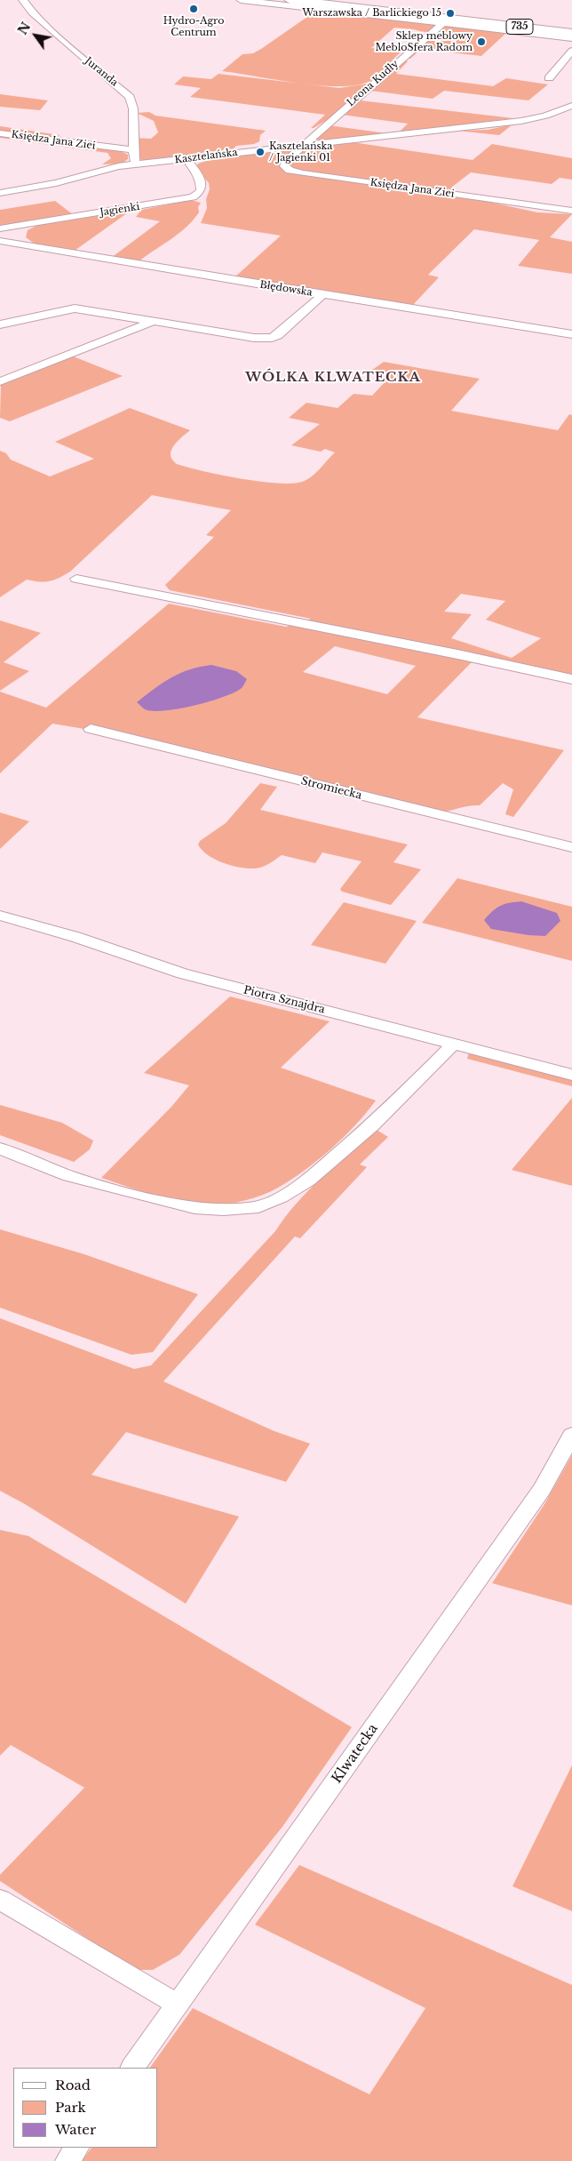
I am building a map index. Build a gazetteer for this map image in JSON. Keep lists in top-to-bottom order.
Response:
{
  "streets": {
    "main road": ["735"],
    "street": [
      "Juranda",
      "Leona Kudły",
      "Księdza Jana Ziei",
      "Kasztelańska",
      "Jagienki",
      "Błędowska",
      "Stromiecka",
      "Piotra Sznajdra",
      "Klwatecka"
    ]
  },
  "crossings": [
    ["Juranda", "Księdza Jana Ziei"],
    ["Juranda", "Kasztelańska"],
    ["Leona Kudły", "Księdza Jana Ziei"],
    ["Leona Kudły", "Kasztelańska"],
    ["Księdza Jana Ziei", "Kasztelańska"],
    ["Kasztelańska", "Jagienki"]
  ],
  "districts": ["WÓLKA KLWATECKA"],
  "places": [
    "Hydro-Agro Centrum",
    "Warszawska / Barlickiego 15",
    "Sklep meblowy MebloSfera Radom",
    "Kasztelańska / Jagienki 01"
  ],
  "legend": ["Road", "Park", "Water"],
  "north": "top left"
}
